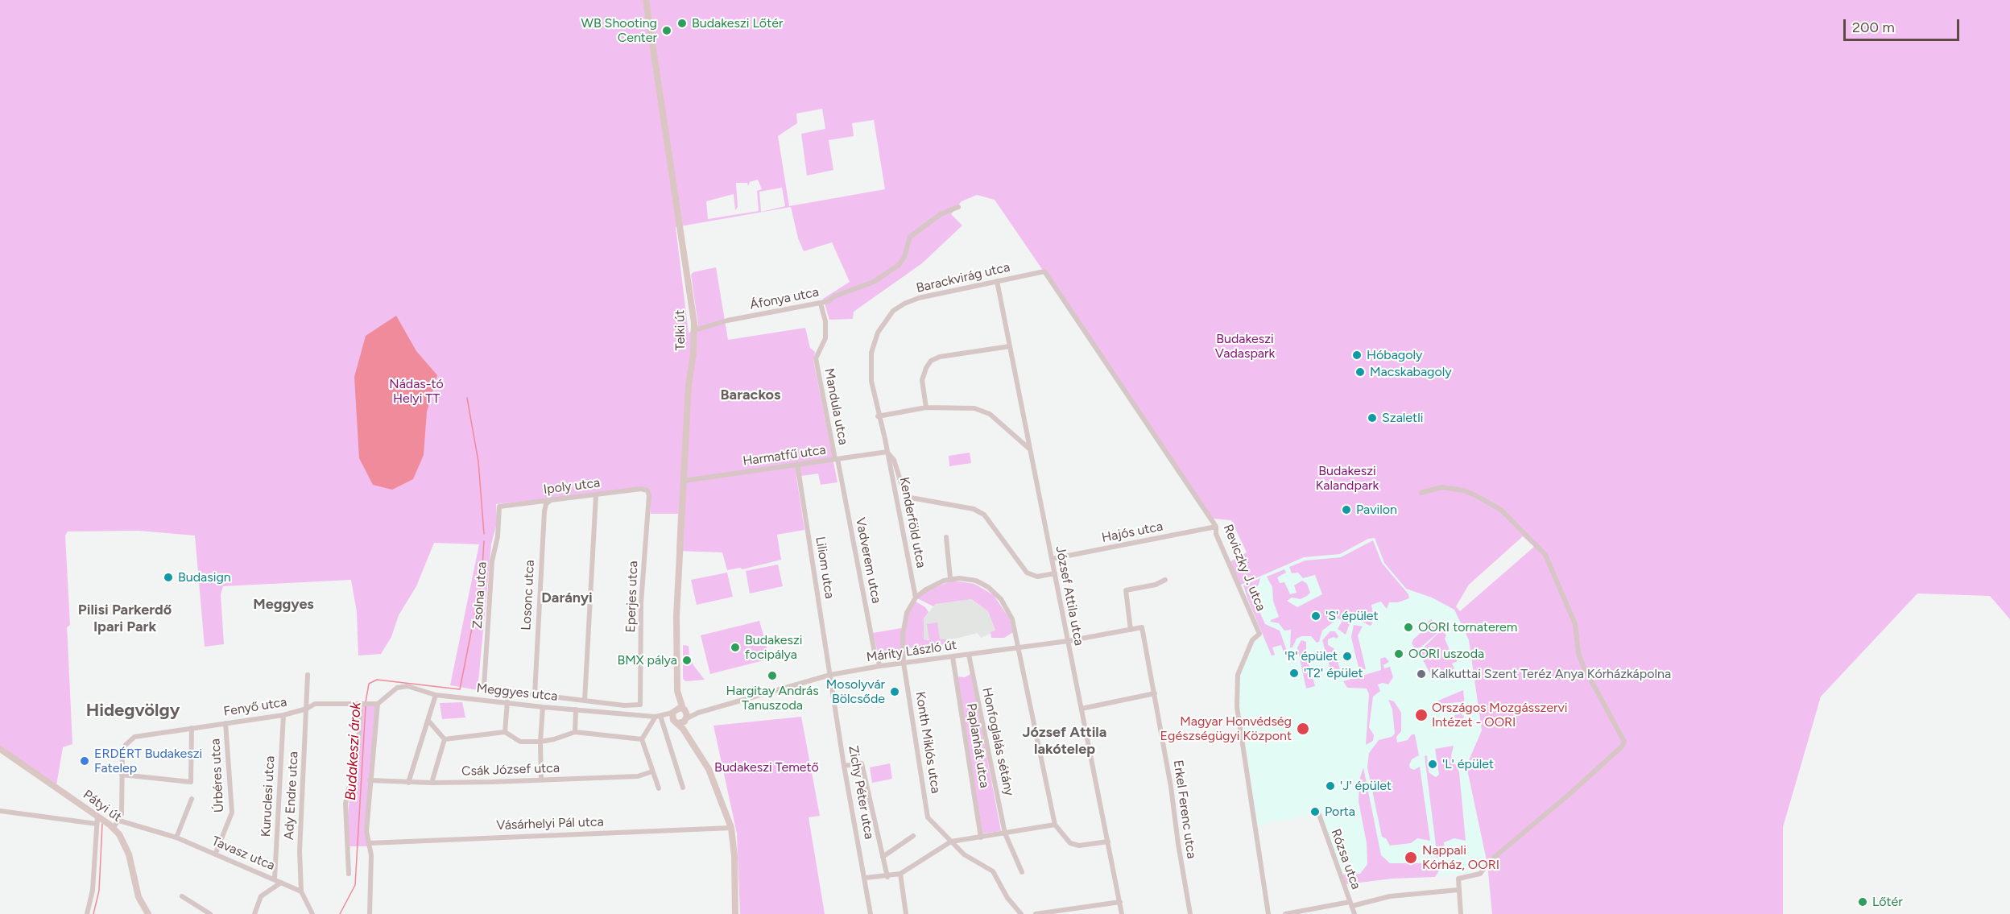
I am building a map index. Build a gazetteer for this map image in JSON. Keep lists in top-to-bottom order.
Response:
{
  "streets": {
    "main road": ["Telki út", "Pátyi út"],
    "street": [
      "Barackvirág utca",
      "Áfonya utca",
      "Mandula utca",
      "Harmatfű utca",
      "Ipoly utca",
      "Kenderföld utca",
      "Hajós utca",
      "Vadverem utca",
      "Liliom utca",
      "Reviczky J. utca",
      "Zsolna utca",
      "Losonc utca",
      "József Attila utca",
      "Eperjes utca",
      "Márity László út",
      "Meggyes utca",
      "Fenyő utca",
      "Honfoglalás sétány",
      "Konth Miklós utca",
      "Paplanhát utca",
      "Csák József utca",
      "Úrbéres utca",
      "Zichy Péter utca",
      "Ady Endre utca",
      "Kuruclesi utca",
      "Erkel Ferenc utca",
      "Vásárhelyi Pál utca",
      "Tavasz utca",
      "Rózsa utca"
    ]
  },
  "crossings": [
    ["Barackvirág utca", "Harmatfű utca"],
    ["Barackvirág utca", "Kenderföld utca"],
    ["Barackvirág utca", "Reviczky J. utca"],
    ["Barackvirág utca", "József Attila utca"],
    ["Áfonya utca", "Telki út"],
    ["Áfonya utca", "Mandula utca"],
    ["Telki út", "Harmatfű utca"],
    ["Mandula utca", "Harmatfű utca"],
    ["Mandula utca", "Vadverem utca"],
    ["Harmatfű utca", "Kenderföld utca"],
    ["Harmatfű utca", "Vadverem utca"],
    ["Harmatfű utca", "Liliom utca"],
    ["Ipoly utca", "Zsolna utca"],
    ["Ipoly utca", "Losonc utca"],
    ["Ipoly utca", "Eperjes utca"],
    ["Kenderföld utca", "Konth Miklós utca"],
    ["Hajós utca", "Reviczky J. utca"],
    ["Hajós utca", "József Attila utca"],
    ["Vadverem utca", "Márity László út"],
    ["Liliom utca", "Márity László út"],
    ["Liliom utca", "Zichy Péter utca"],
    ["Zsolna utca", "Losonc utca"],
    ["József Attila utca", "Márity László út"],
    ["Márity László út", "Honfoglalás sétány"],
    ["Márity László út", "Konth Miklós utca"],
    ["Márity László út", "Paplanhát utca"],
    ["Márity László út", "Zichy Péter utca"],
    ["Márity László út", "Erkel Ferenc utca"],
    ["Meggyes utca", "Fenyő utca"],
    ["Fenyő utca", "Úrbéres utca"],
    ["Fenyő utca", "Ady Endre utca"],
    ["Fenyő utca", "Kuruclesi utca"],
    ["Úrbéres utca", "Tavasz utca"],
    ["Ady Endre utca", "Tavasz utca"],
    ["Kuruclesi utca", "Tavasz utca"]
  ],
  "districts": [
    "Barackos",
    "Darányi",
    "Meggyes",
    "Pilisi Parkerdő Ipari Park",
    "Hidegvölgy",
    "József Attila lakótelep"
  ],
  "water": ["Budakeszi árok"],
  "parks": [
    "Budakeszi Vadaspark",
    "Nádas-tó Helyi TT",
    "Budakeszi Kalandpark",
    "Budakeszi Temető"
  ],
  "places": [
    "Budakeszi Lőtér",
    "WB Shooting Center",
    "Hóbagoly",
    "Macskabagoly",
    "Szaletli",
    "Pavilon",
    "Budasign",
    "'S' épület",
    "OORI tornaterem",
    "Budakeszi focipálya",
    "OORI uszoda",
    "'R' épület",
    "BMX pálya",
    "'T2' épület",
    "Kalkuttai Szent Teréz Anya Kórházkápolna",
    "Hargitay András Tanuszoda",
    "Mosolyvár Bölcsőde",
    "Országos Mozgásszervi Intézet - OORI",
    "Magyar Honvédség Egészségügyi Központ",
    "ERDÉRT Budakeszi Fatelep",
    "'L' épület",
    "'J' épület",
    "Porta",
    "Nappali Kórház, OORI",
    "Lőtér"
  ],
  "scale_bar": "200 m"
}
